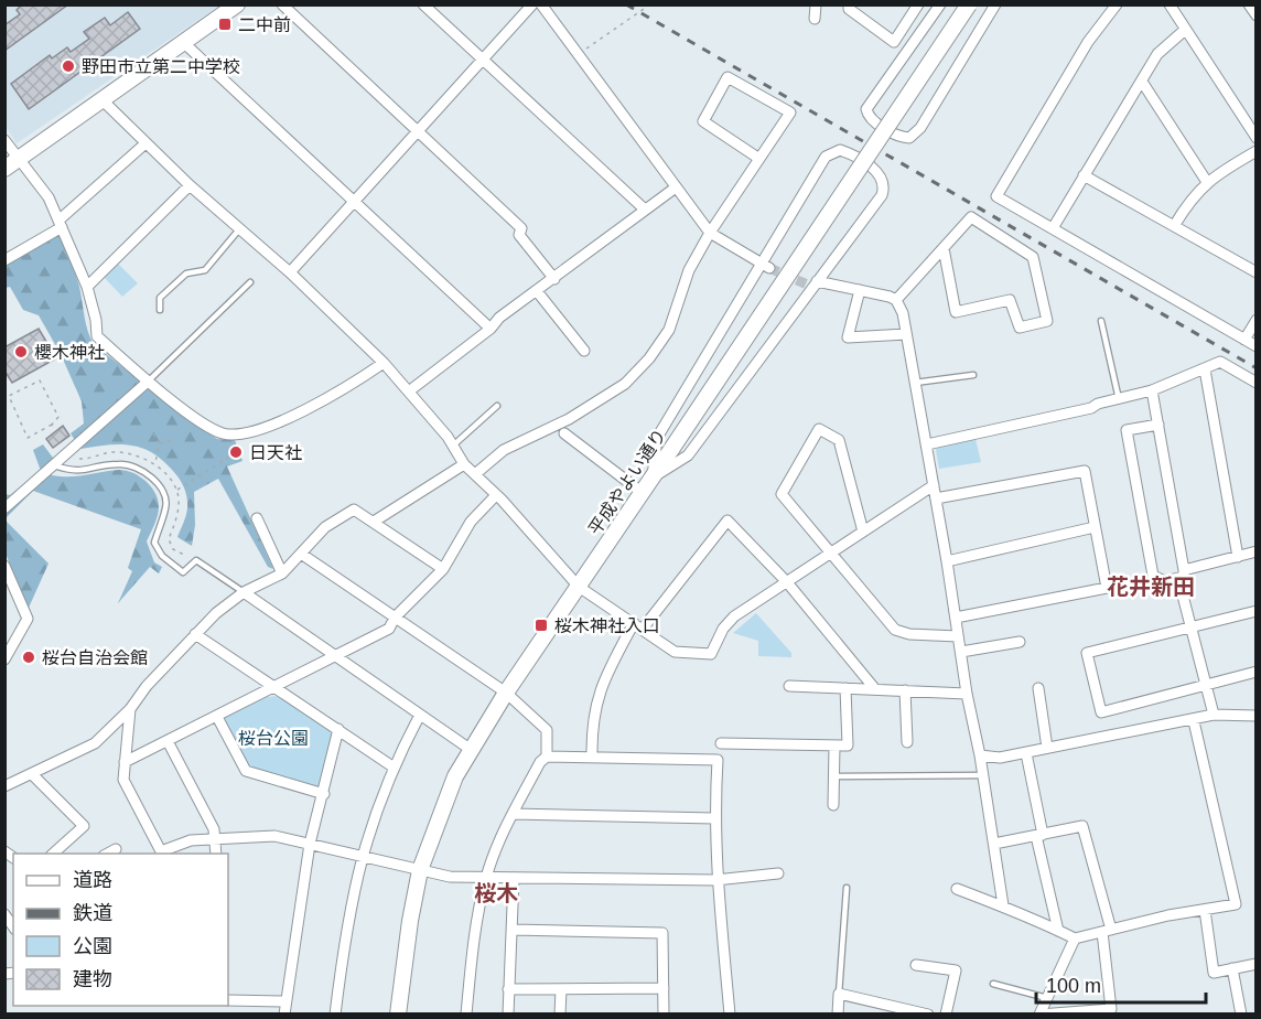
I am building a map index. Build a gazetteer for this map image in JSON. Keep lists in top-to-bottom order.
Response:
{
  "streets": {
    "street": ["平成やよい通り"]
  },
  "districts": ["花井新田", "桜木"],
  "parks": ["桜台公園"],
  "places": {
    "transit": ["二中前", "桜木神社入口"],
    "other": [
      "野田市立第二中学校",
      "櫻木神社",
      "日天社",
      "桜台自治会館"
    ]
  },
  "legend": [
    "道路",
    "鉄道",
    "公園",
    "建物"
  ],
  "scale_bar": "100 m"
}
